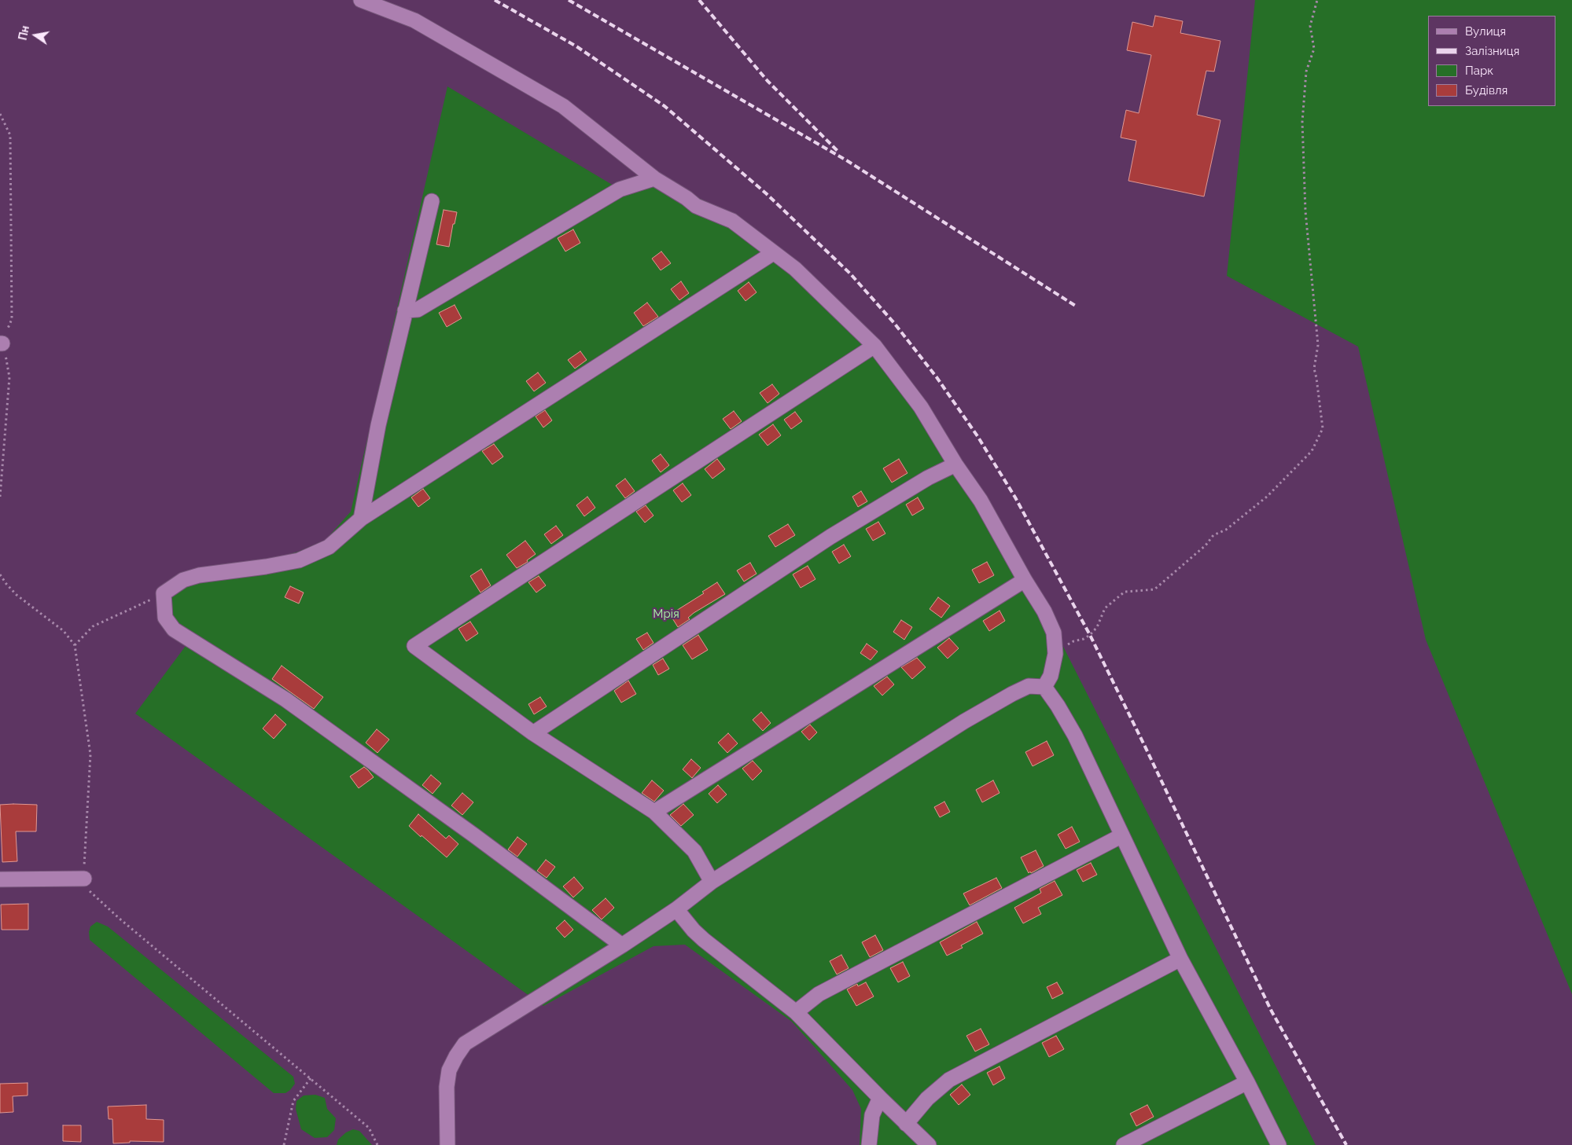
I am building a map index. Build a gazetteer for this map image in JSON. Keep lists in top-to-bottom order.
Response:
{
  "parks": ["Мрія"],
  "legend": [
    "Вулиця",
    "Залізниця",
    "Парк",
    "Будівля"
  ],
  "north": "left"
}
